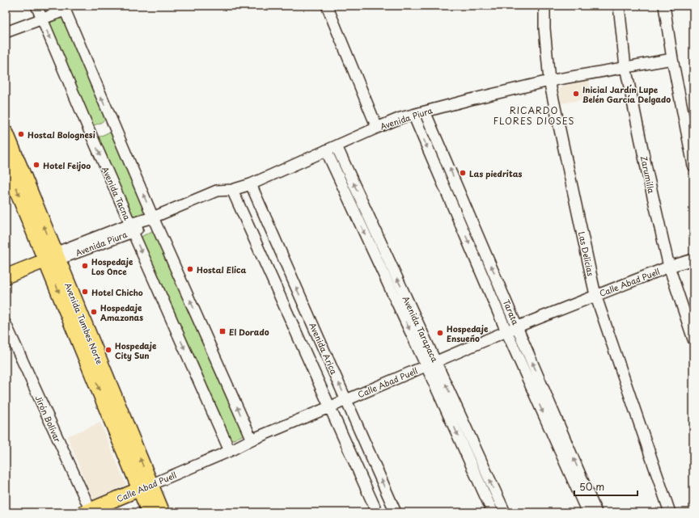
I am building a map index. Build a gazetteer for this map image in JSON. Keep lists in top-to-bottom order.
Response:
{
  "streets": {
    "highway": ["Avenida Tumbes Norte"],
    "main road": ["Avenida Piura", "Calle Abad Puell"],
    "street": [
      "Zarumilla",
      "Avenida Tacna",
      "Las Delicias",
      "Tarata",
      "Avenida Tarapaca",
      "Avenida Arica",
      "Jirón Bolívar"
    ]
  },
  "crossings": [
    ["Avenida Piura", "Zarumilla"],
    ["Avenida Piura", "Avenida Tacna"],
    ["Avenida Piura", "Las Delicias"],
    ["Avenida Piura", "Tarata"],
    ["Avenida Piura", "Avenida Tumbes Norte"],
    ["Avenida Piura", "Avenida Tarapaca"],
    ["Avenida Piura", "Avenida Arica"],
    ["Zarumilla", "Calle Abad Puell"],
    ["Avenida Tacna", "Calle Abad Puell"],
    ["Las Delicias", "Calle Abad Puell"],
    ["Calle Abad Puell", "Tarata"],
    ["Calle Abad Puell", "Avenida Tumbes Norte"],
    ["Calle Abad Puell", "Avenida Tarapaca"],
    ["Calle Abad Puell", "Avenida Arica"],
    ["Calle Abad Puell", "Jirón Bolívar"]
  ],
  "districts": ["RICARDO FLORES DIOSES"],
  "places": {
    "other": [
      "Inicial Jardín Lupe Belén García Delgado",
      "Hostal Bolognesi",
      "Hotel Feijoo",
      "Las piedritas",
      "Hospedaje Los Once",
      "Hostal Elica",
      "Hotel Chicho",
      "Hospedaje Amazonas",
      "Hospedaje Ensueño",
      "Hospedaje City Sun"
    ],
    "transit": ["El Dorado"]
  },
  "scale_bar": "50 m"
}
